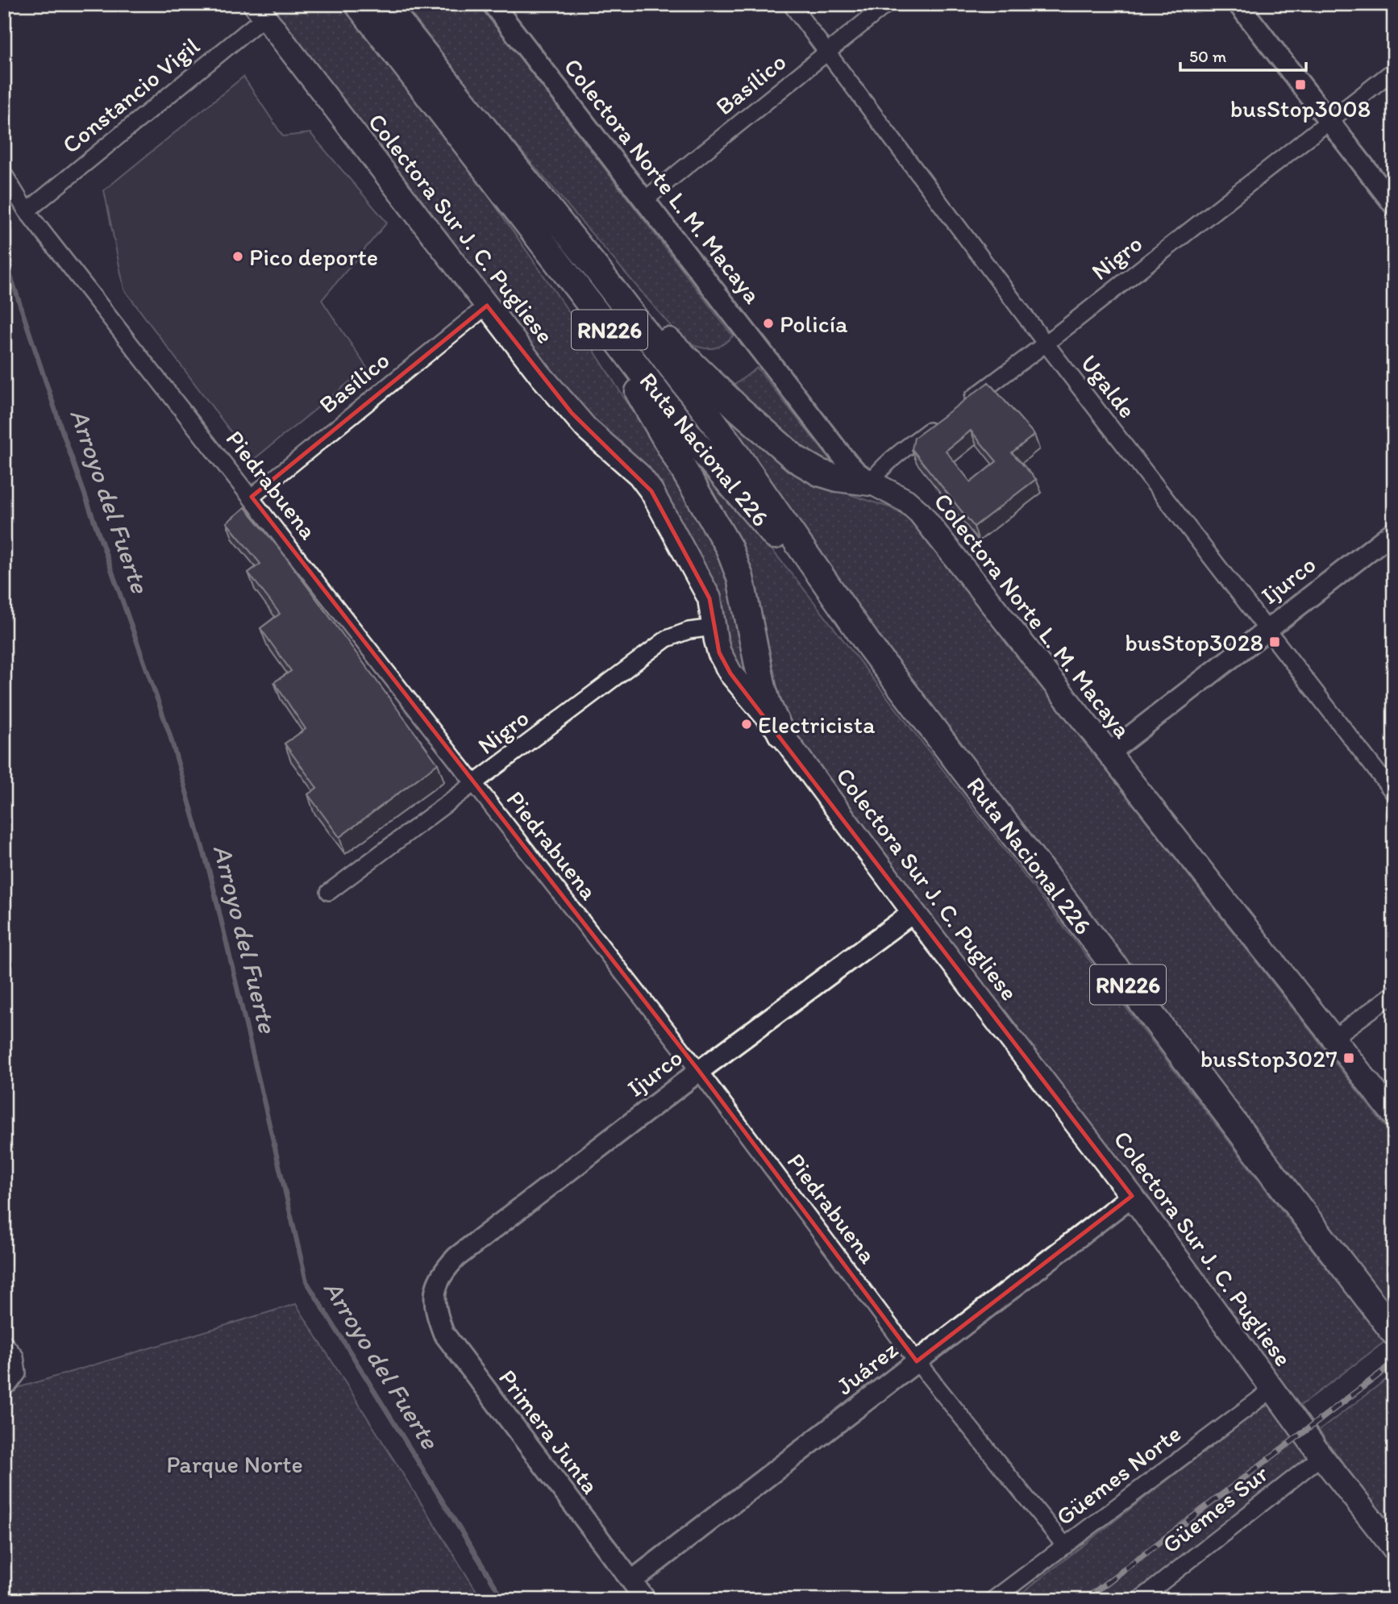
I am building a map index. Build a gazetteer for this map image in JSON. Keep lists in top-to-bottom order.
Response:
{
  "streets": {
    "highway": ["RN226", "Ruta Nacional 226"],
    "main road": ["Colectora Norte L. M. Macaya", "Colectora Sur J. C. Pugliese"],
    "street": [
      "Basílico",
      "Constancio Vigil",
      "Nigro",
      "Ugalde",
      "Piedrabuena",
      "Ijurco",
      "Juárez",
      "Primera Junta",
      "Güemes Norte",
      "Güemes Sur"
    ]
  },
  "crossings": [
    ["Basílico", "Colectora Norte L. M. Macaya"],
    ["Basílico", "Colectora Sur J. C. Pugliese"],
    ["Basílico", "Ugalde"],
    ["Basílico", "Piedrabuena"],
    ["Constancio Vigil", "Colectora Sur J. C. Pugliese"],
    ["Constancio Vigil", "Piedrabuena"],
    ["Colectora Norte L. M. Macaya", "Ijurco"],
    ["Colectora Sur J. C. Pugliese", "Nigro"],
    ["Colectora Sur J. C. Pugliese", "Ijurco"],
    ["Colectora Sur J. C. Pugliese", "Juárez"],
    ["Colectora Sur J. C. Pugliese", "Güemes Norte"],
    ["Colectora Sur J. C. Pugliese", "Güemes Sur"],
    ["Nigro", "Ugalde"],
    ["Nigro", "Piedrabuena"],
    ["Ugalde", "Ijurco"],
    ["Piedrabuena", "Ijurco"],
    ["Piedrabuena", "Juárez"],
    ["Piedrabuena", "Güemes Norte"],
    ["Ijurco", "Primera Junta"],
    ["Juárez", "Primera Junta"]
  ],
  "water": ["Arroyo del Fuerte"],
  "parks": ["Parque Norte"],
  "places": {
    "transit": ["busStop3008", "busStop3028", "busStop3027"],
    "other": ["Pico deporte", "Policía", "Electricista"]
  },
  "scale_bar": "50 m"
}
